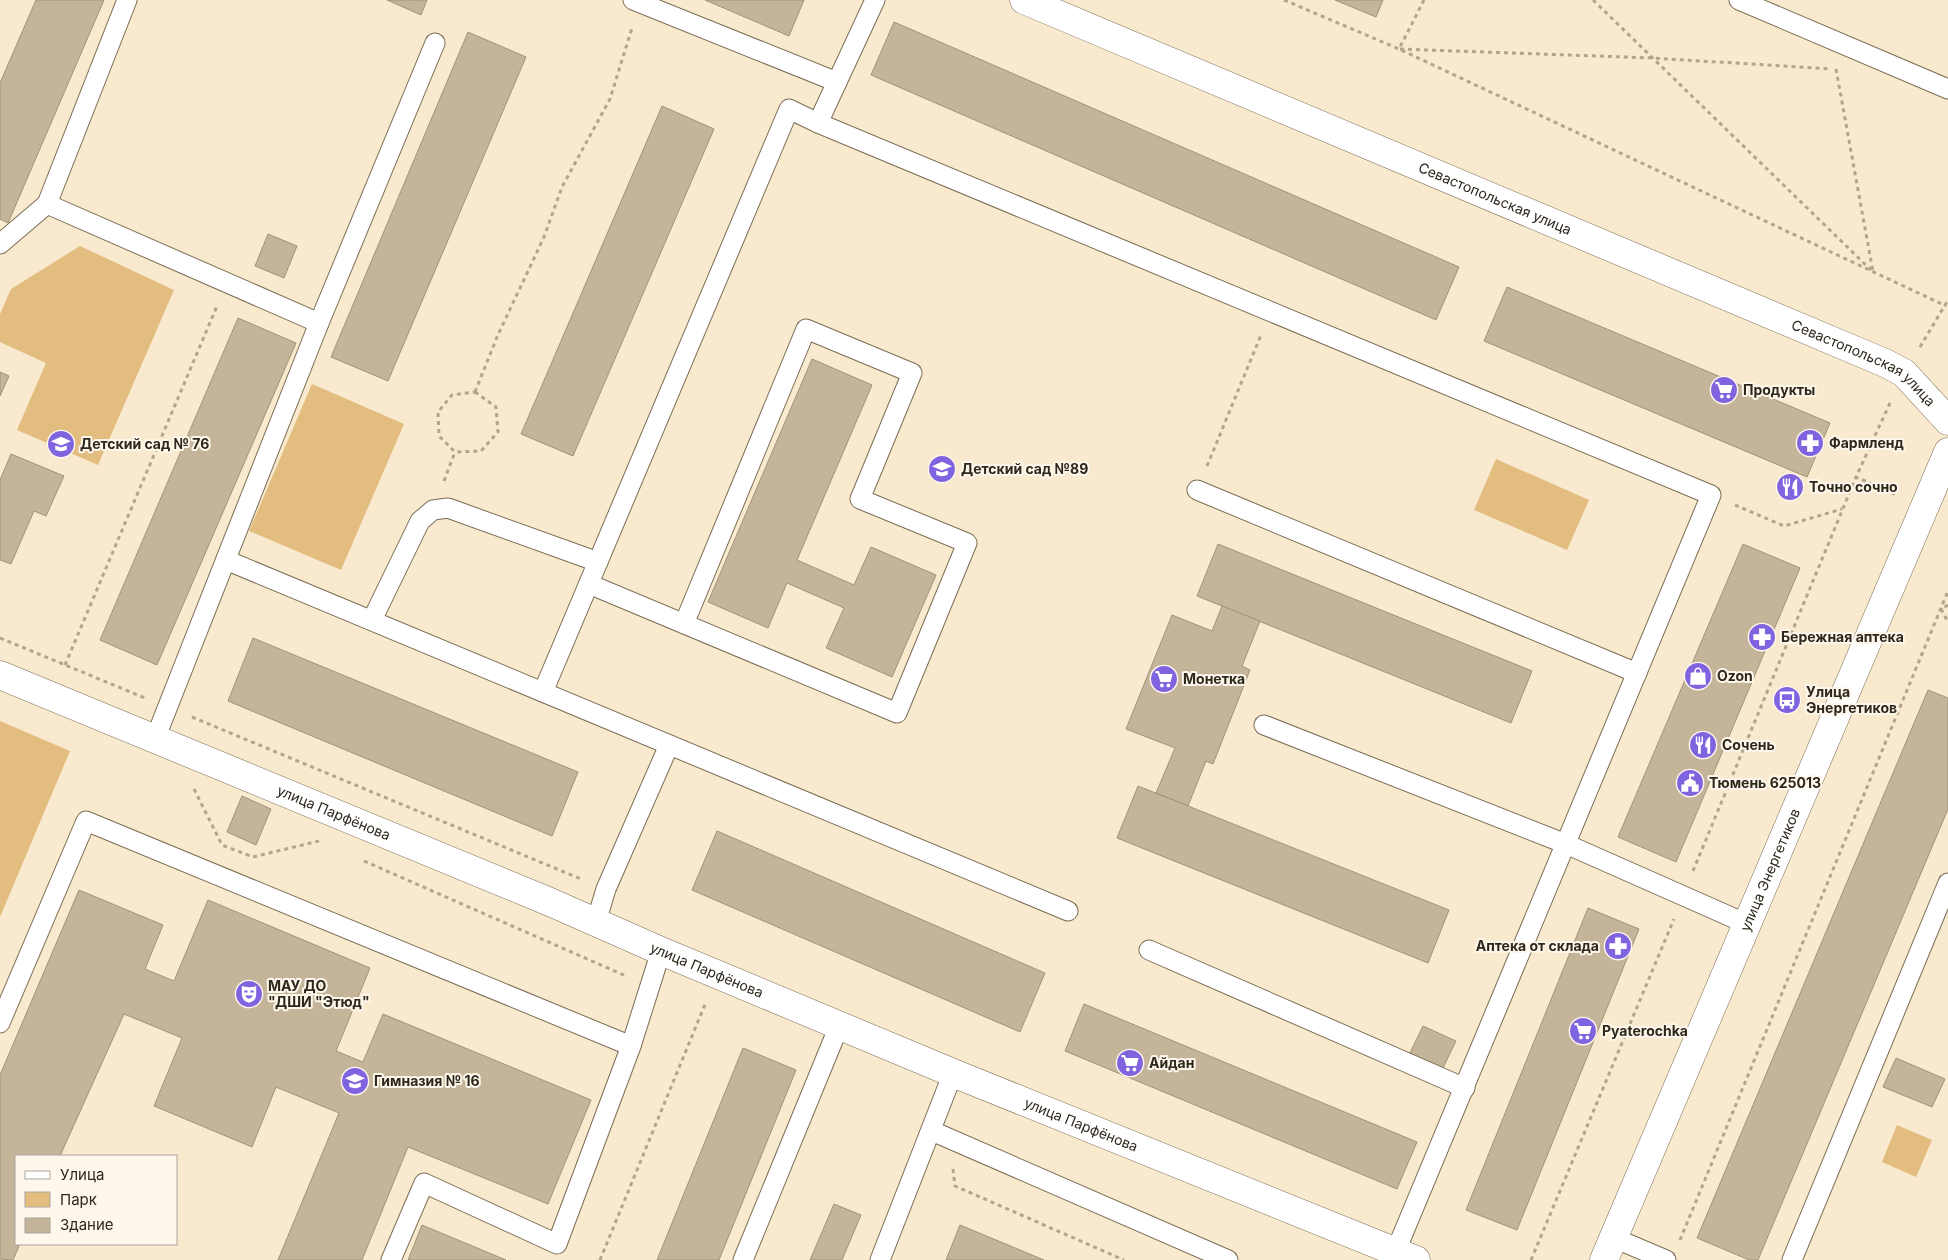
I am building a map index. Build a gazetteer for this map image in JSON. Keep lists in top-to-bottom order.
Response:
{
  "streets": {
    "street": ["Севастопольская улица", "улица Парфёнова", "улица Энергетиков"]
  },
  "places": {
    "supermarket": [
      "Продукты",
      "Монетка",
      "Pyaterochka",
      "Айдан"
    ],
    "pharmacy": ["Фармленд", "Бережная аптека", "Аптека от склада"],
    "school or university": ["Детский сад № 76", "Детский сад №89", "Гимназия № 16"],
    "restaurant": ["Точно сочно", "Сочень"],
    "shop": ["Ozon"],
    "bus stop": ["Улица Энергетиков"],
    "public building": ["Тюмень 625013"],
    "theatre": ["МАУ ДО \"ДШИ \"Этюд\""]
  },
  "legend": ["Улица", "Парк", "Здание"]
}
